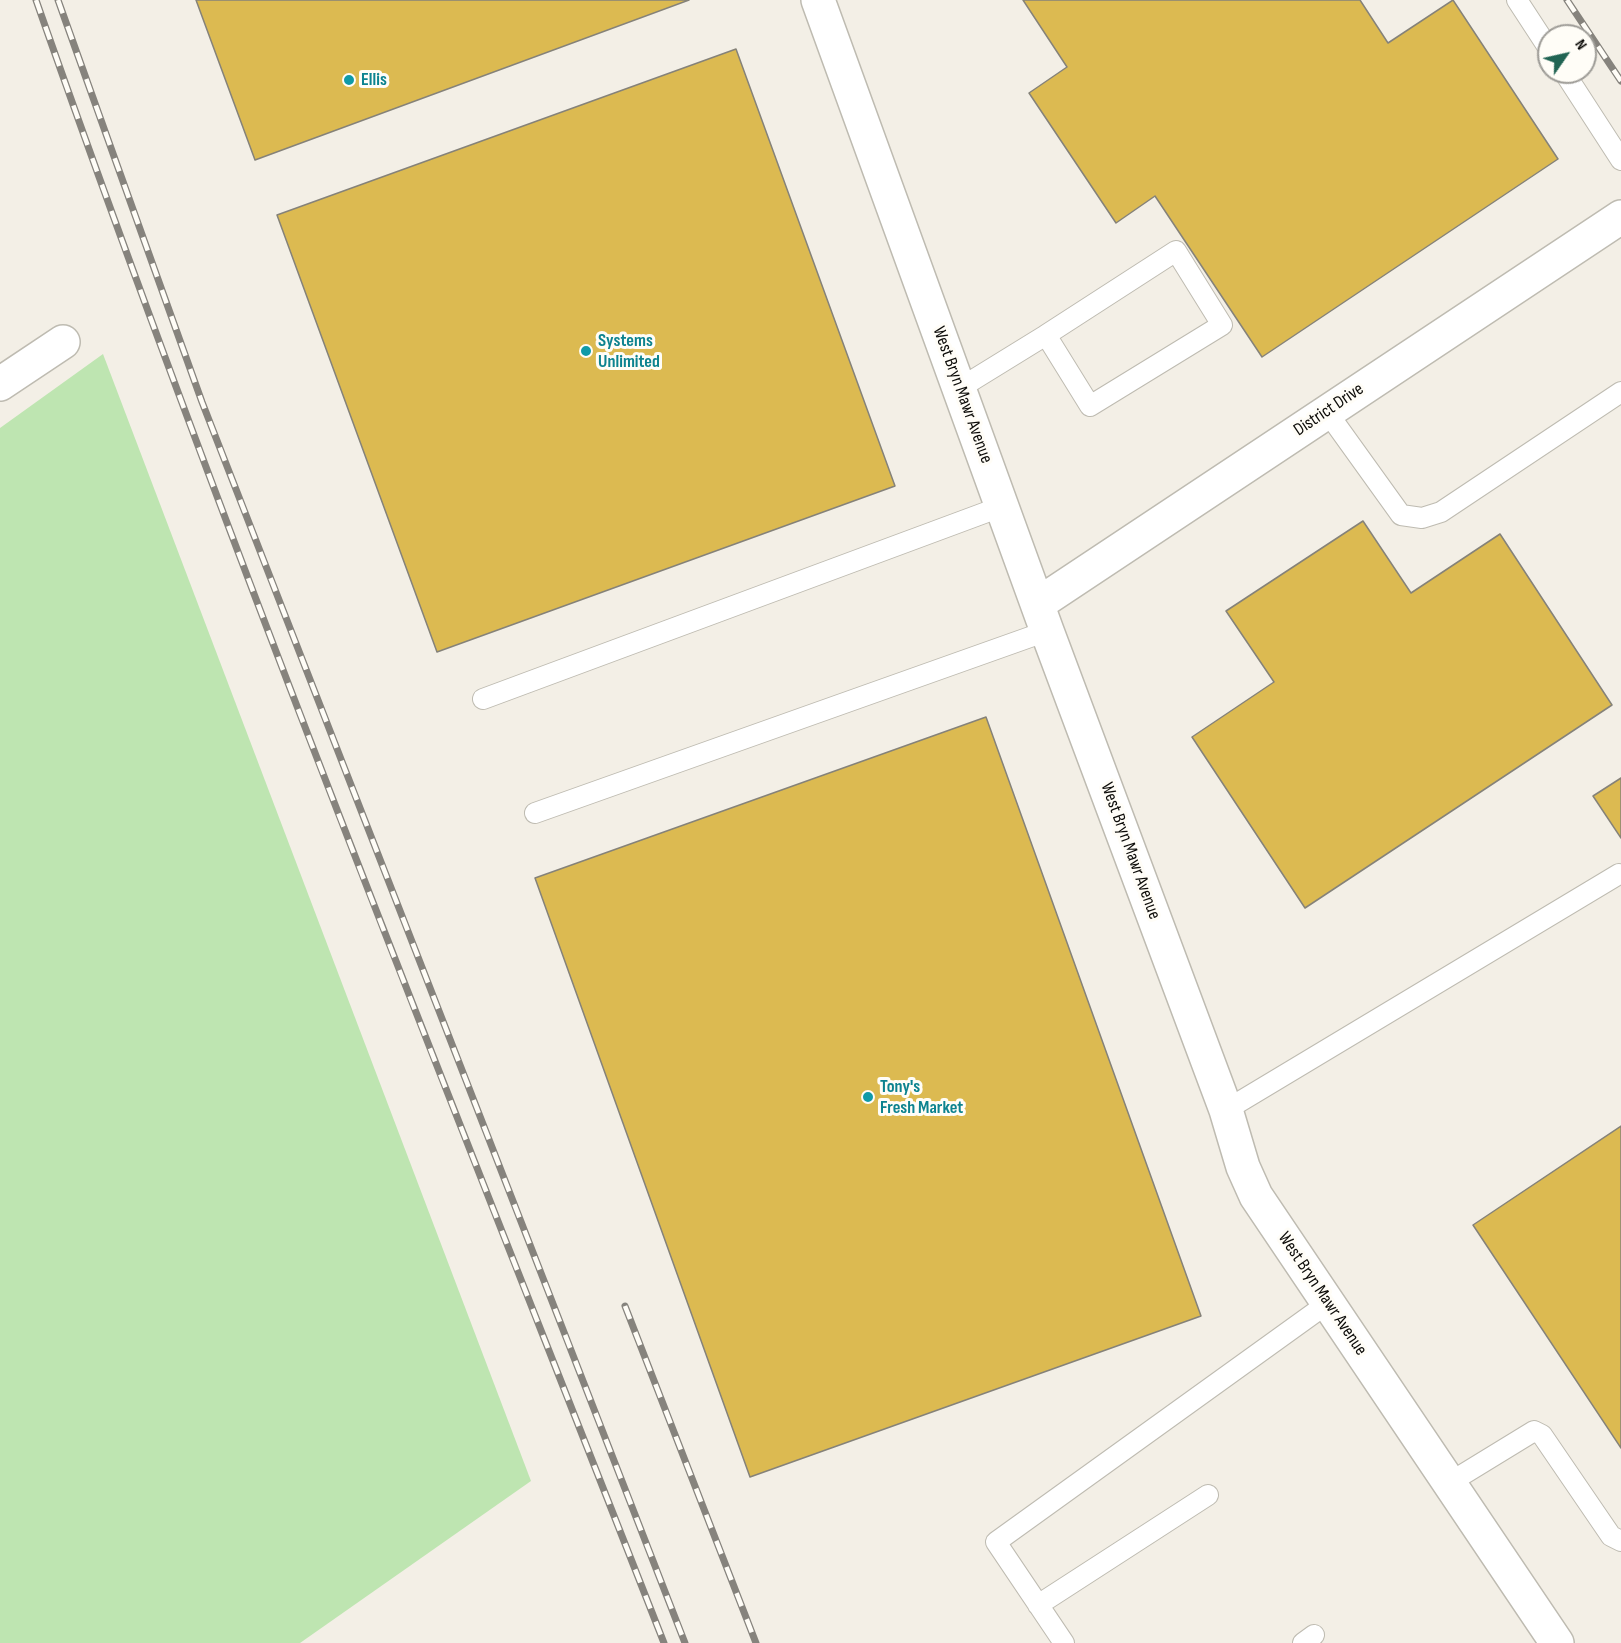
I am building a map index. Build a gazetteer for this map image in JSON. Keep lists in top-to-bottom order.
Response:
{
  "streets": {
    "street": ["West Bryn Mawr Avenue", "District Drive"]
  },
  "crossings": [
    ["West Bryn Mawr Avenue", "District Drive"]
  ],
  "places": ["Ellis", "Systems Unlimited", "Tony's Fresh Market"],
  "north": "top right"
}
